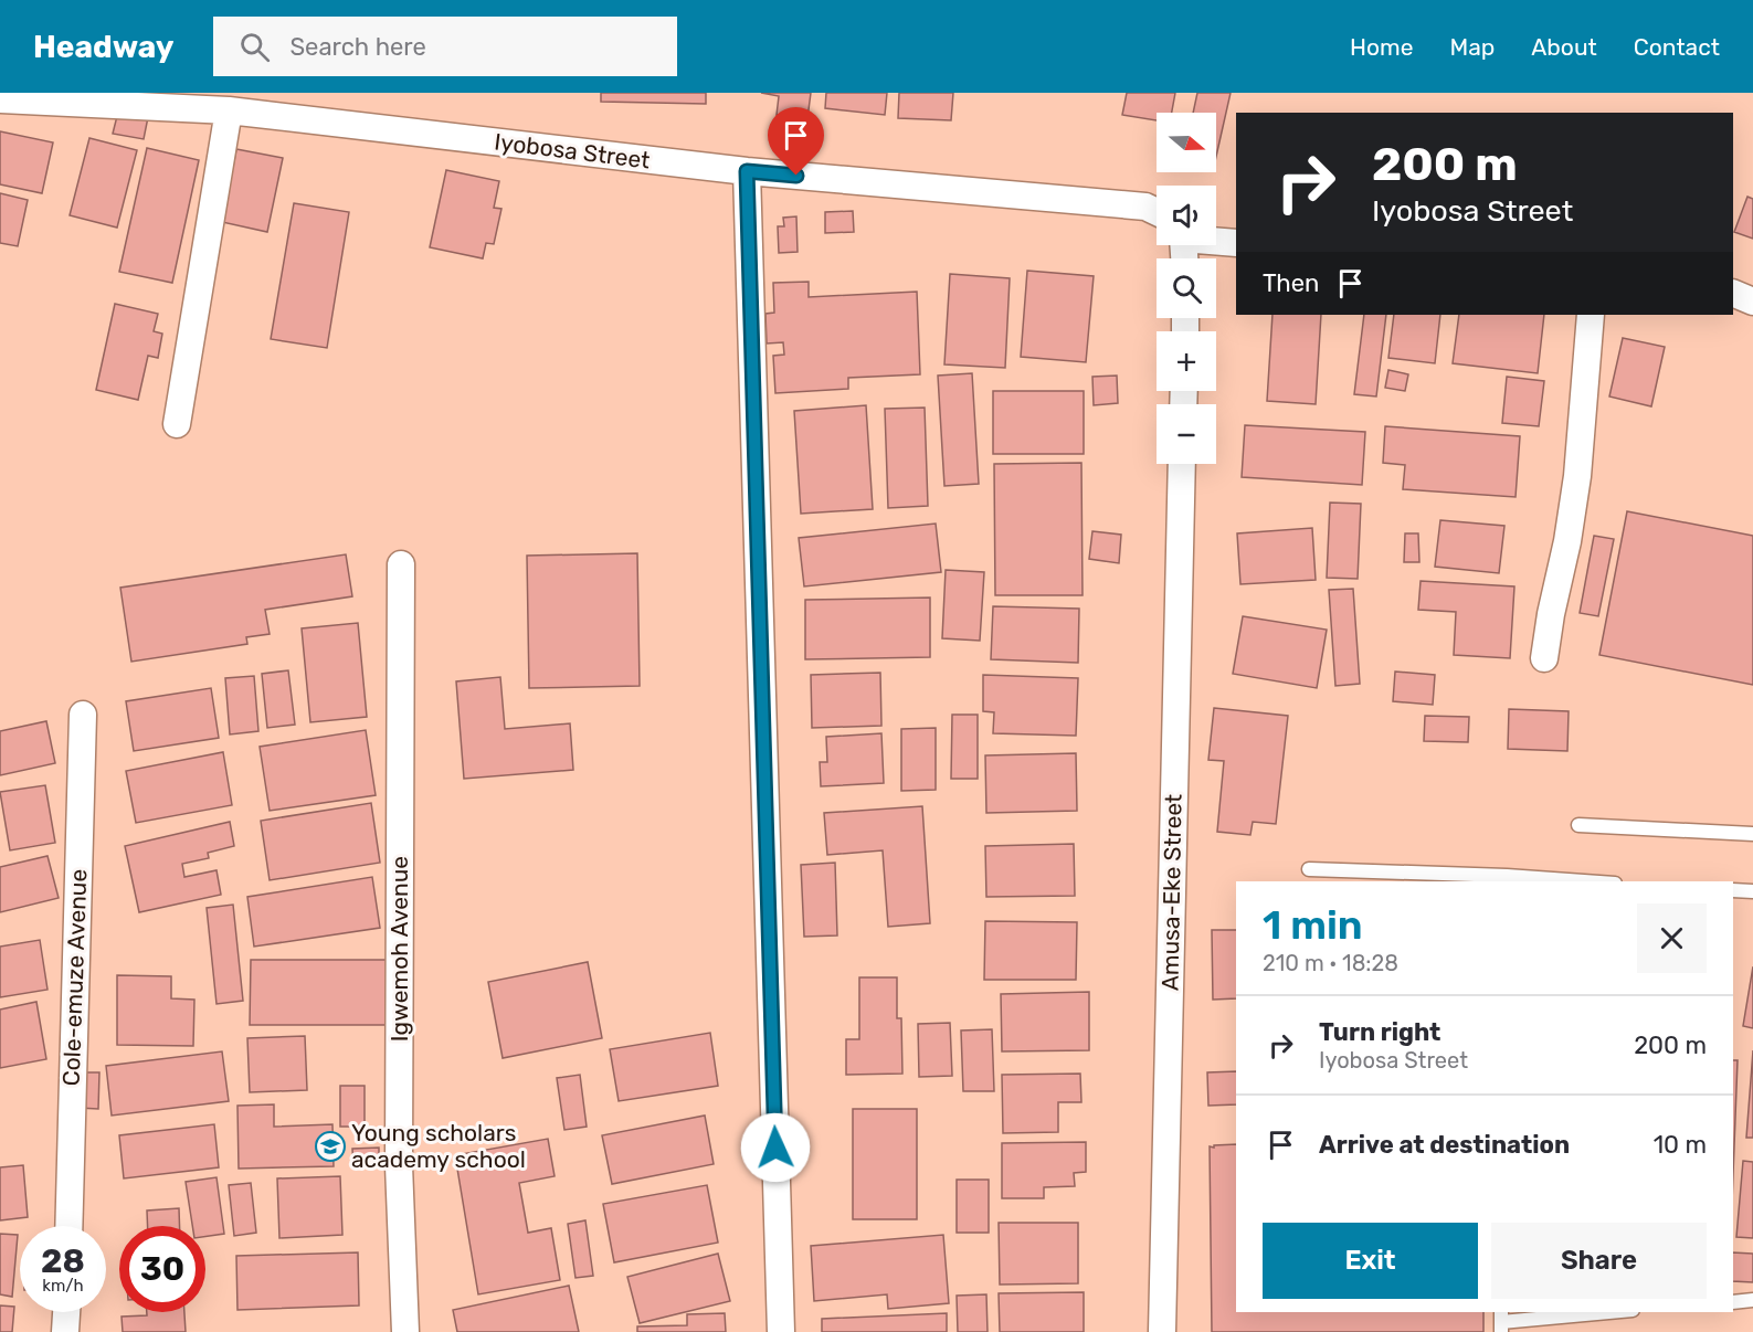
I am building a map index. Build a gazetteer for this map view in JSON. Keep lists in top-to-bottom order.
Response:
{
  "streets": {
    "street": [
      "Iyobosa Street",
      "Amusa-Eke Street",
      "Igwemoh Avenue",
      "Cole-emuze Avenue"
    ]
  },
  "places": {
    "school or university": ["Young scholars academy school"]
  },
  "north": "right",
  "page": {
    "header": "Headway",
    "search": "Search here",
    "nav": [
      "Home",
      "Map",
      "About",
      "Contact"
    ],
    "map_buttons": ["+", "−"],
    "turn": ["200 m", "Iyobosa Street"],
    "then": "Then",
    "heading": ["1 min", "210 m · 18:28"],
    "list": [
      {
        "name": "Turn right",
        "note": "Iyobosa Street",
        "value": "200 m"
      },
      {
        "name": "Arrive at destination",
        "value": "10 m"
      }
    ],
    "buttons": ["Exit", "Share"],
    "speed": "28 km/h",
    "limit": "30"
  }
}
